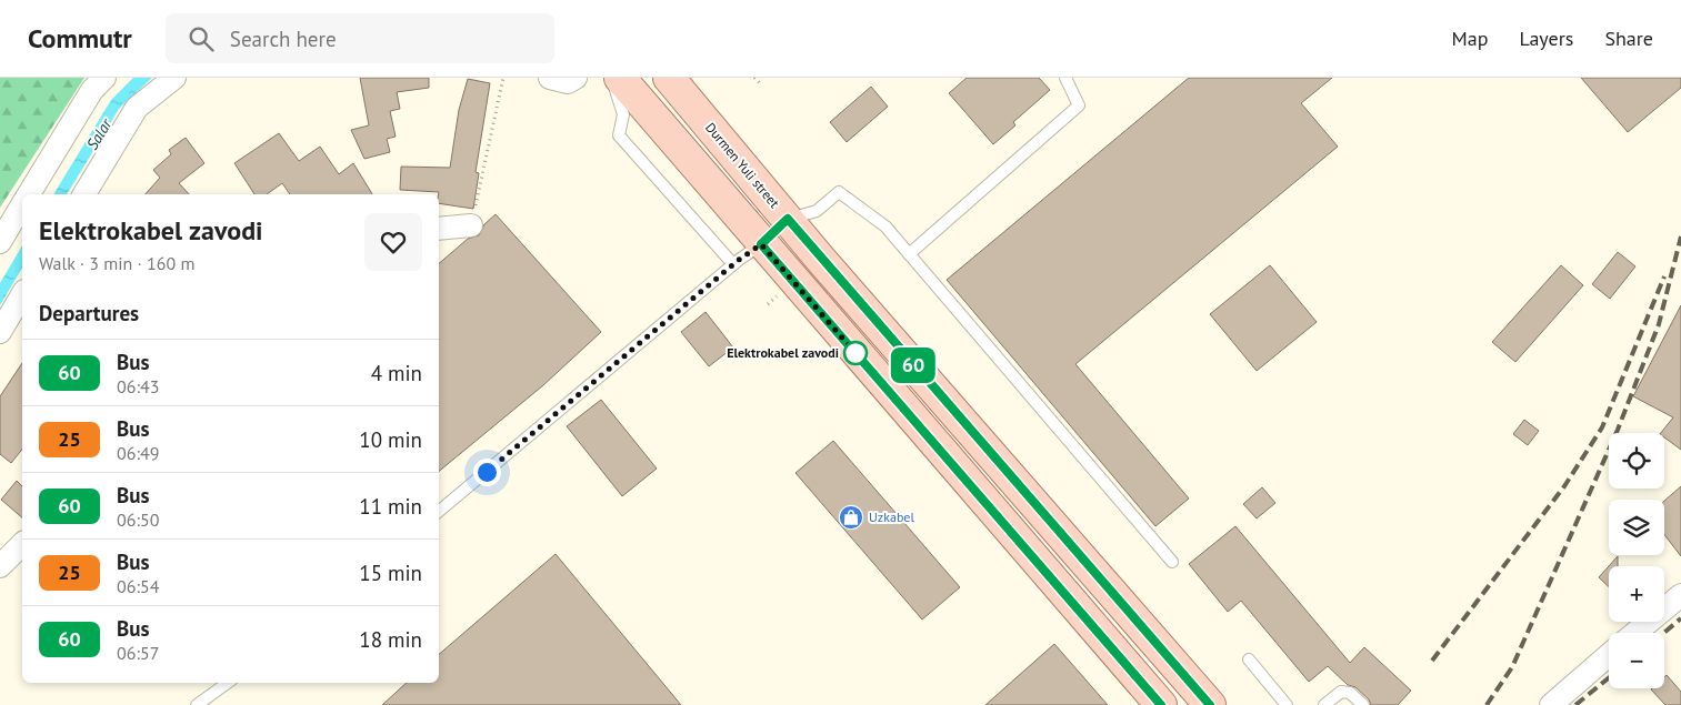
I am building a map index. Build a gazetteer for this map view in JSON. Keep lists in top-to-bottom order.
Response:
{
  "streets": {
    "main road": ["Durmen Yuli street"]
  },
  "water": ["Salar"],
  "places": {
    "other": ["Elektrokabel zavodi"],
    "shop": ["Uzkabel"]
  },
  "lines": ["bus line 60"],
  "page": {
    "header": "Commutr",
    "search": "Search here",
    "nav": ["Map", "Layers", "Share"],
    "on_map": "60",
    "heading": [
      ["Elektrokabel zavodi", "Walk · 3 min · 160 m"],
      "Departures"
    ],
    "list": [
      {
        "mark": "60",
        "name": "Bus",
        "note": "06:43",
        "value": "4 min"
      },
      {
        "mark": "25",
        "name": "Bus",
        "note": "06:49",
        "value": "10 min"
      },
      {
        "mark": "60",
        "name": "Bus",
        "note": "06:50",
        "value": "11 min"
      },
      {
        "mark": "25",
        "name": "Bus",
        "note": "06:54",
        "value": "15 min"
      },
      {
        "mark": "60",
        "name": "Bus",
        "note": "06:57",
        "value": "18 min"
      }
    ],
    "map_buttons": ["+", "−"]
  }
}
